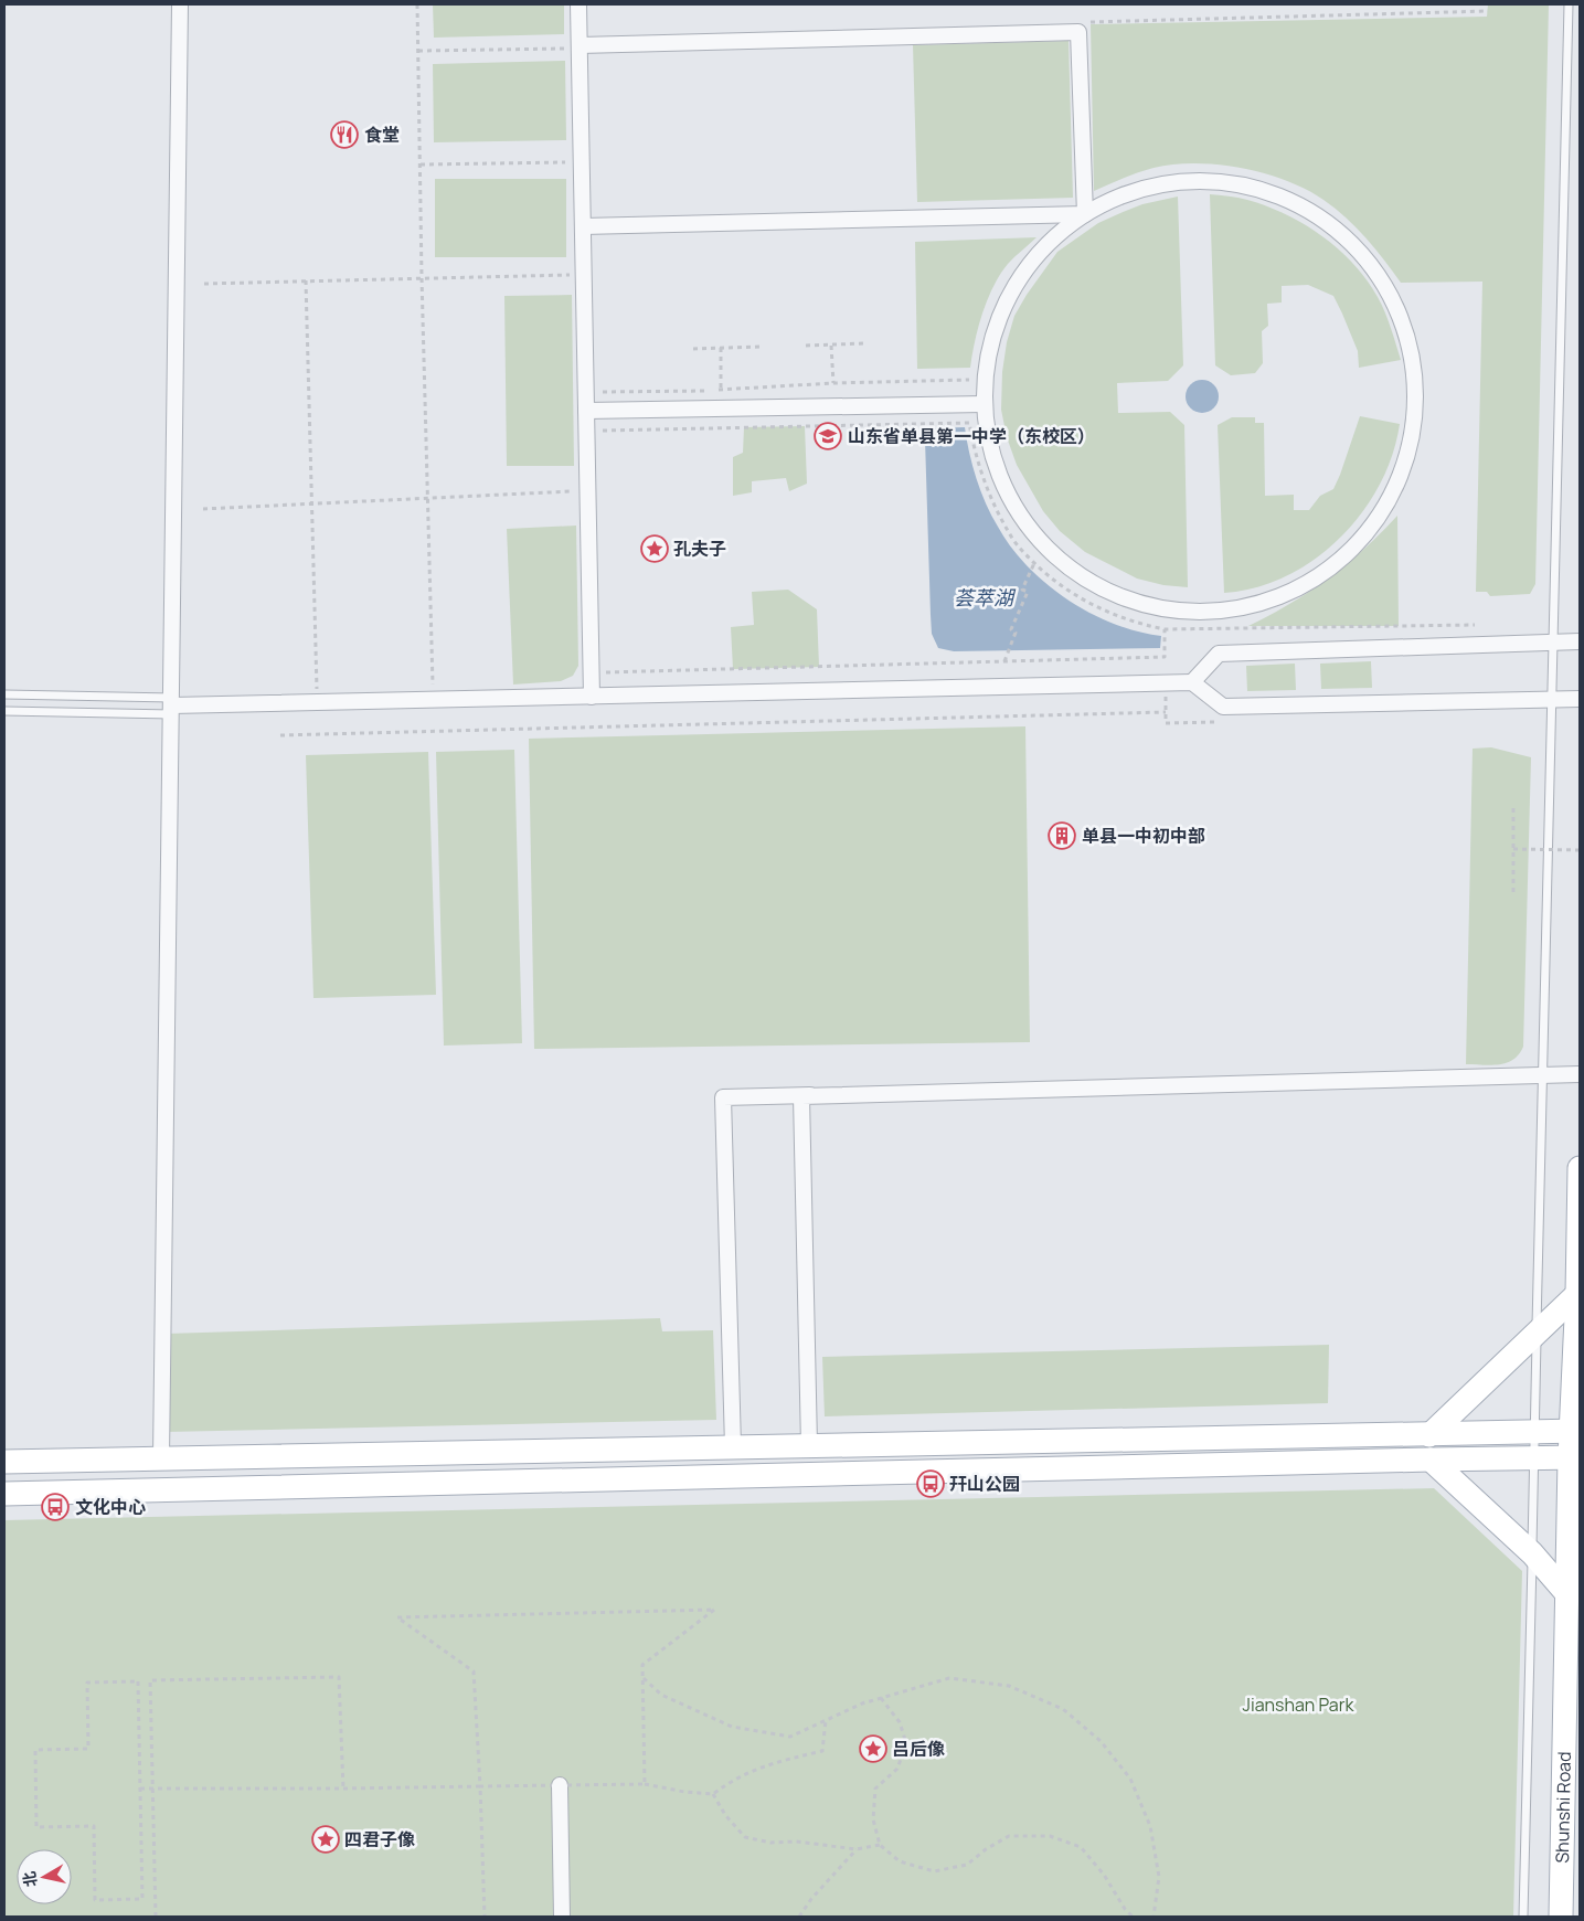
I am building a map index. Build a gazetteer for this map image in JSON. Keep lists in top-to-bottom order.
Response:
{
  "streets": {
    "main road": ["Shunshi Road"]
  },
  "water": ["荟萃湖"],
  "parks": ["Jianshan Park"],
  "places": {
    "restaurant": ["食堂"],
    "school or university": ["山东省单县第一中学（东校区）"],
    "place": ["孔夫子", "吕后像", "四君子像"],
    "building": ["单县一中初中部"],
    "bus stop": ["幵山公园", "文化中心"]
  },
  "north": "left"
}
